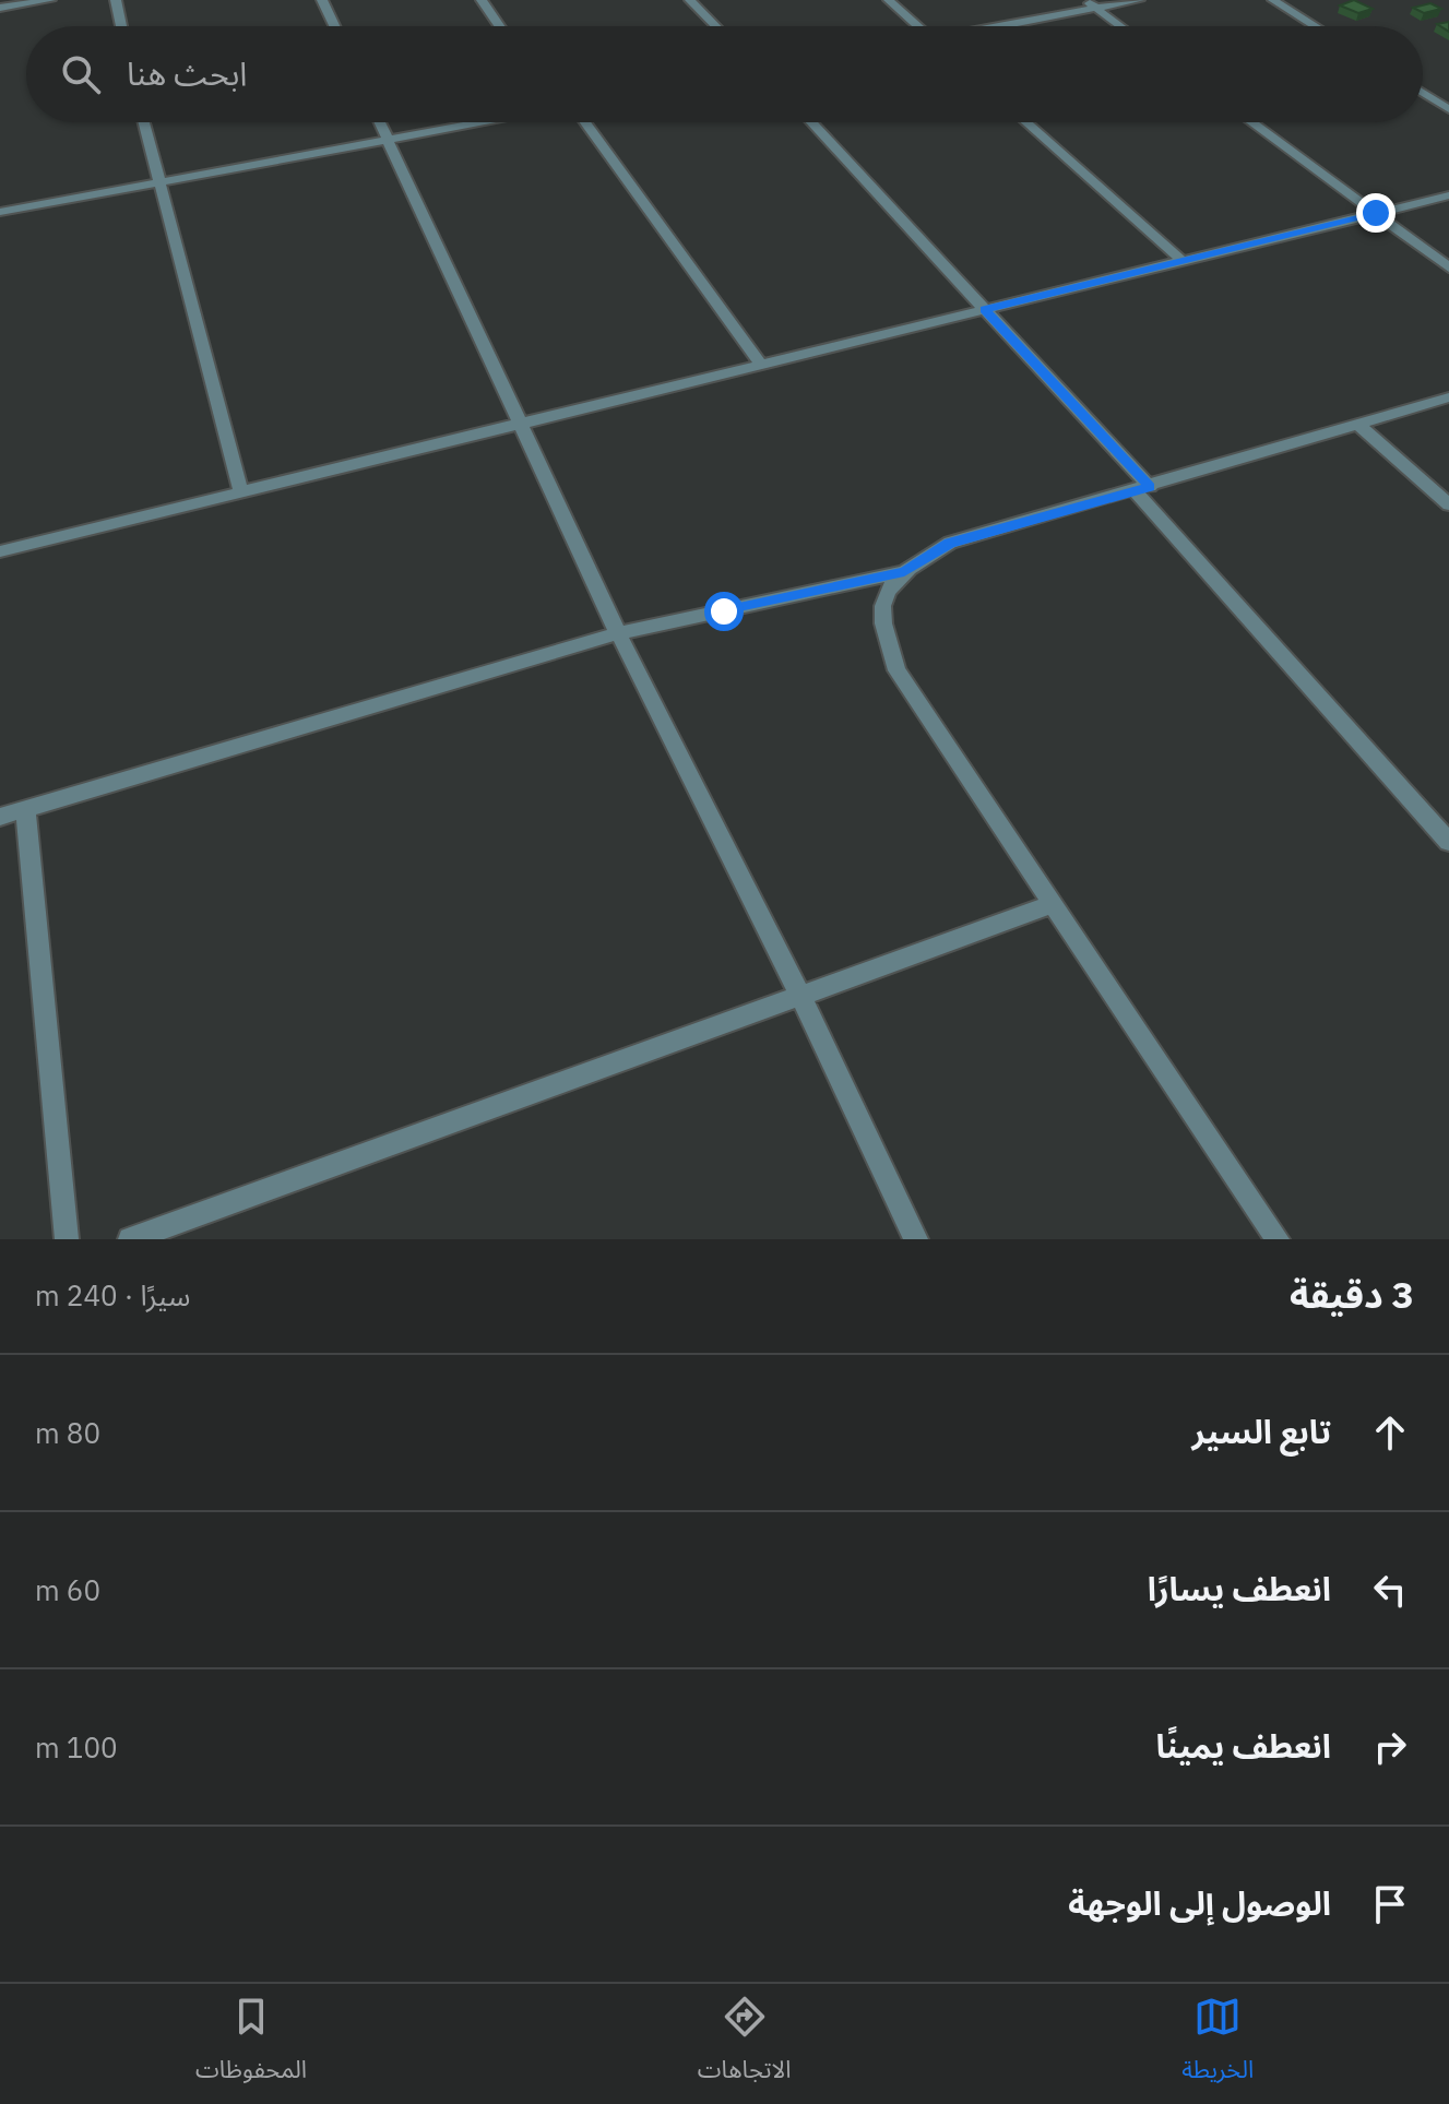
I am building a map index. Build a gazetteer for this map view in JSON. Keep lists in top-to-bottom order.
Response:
{
  "page": {
    "search": "ابحث هنا",
    "heading": ["3 دقيقة", "سيرًا · 240 m"],
    "list": [
      ["تابع السير", "80 m"],
      ["انعطف يسارًا", "60 m"],
      ["انعطف يمينًا", "100 m"],
      "الوصول إلى الوجهة"
    ],
    "nav": ["الخريطة", "الاتجاهات", "المحفوظات"]
  }
}
